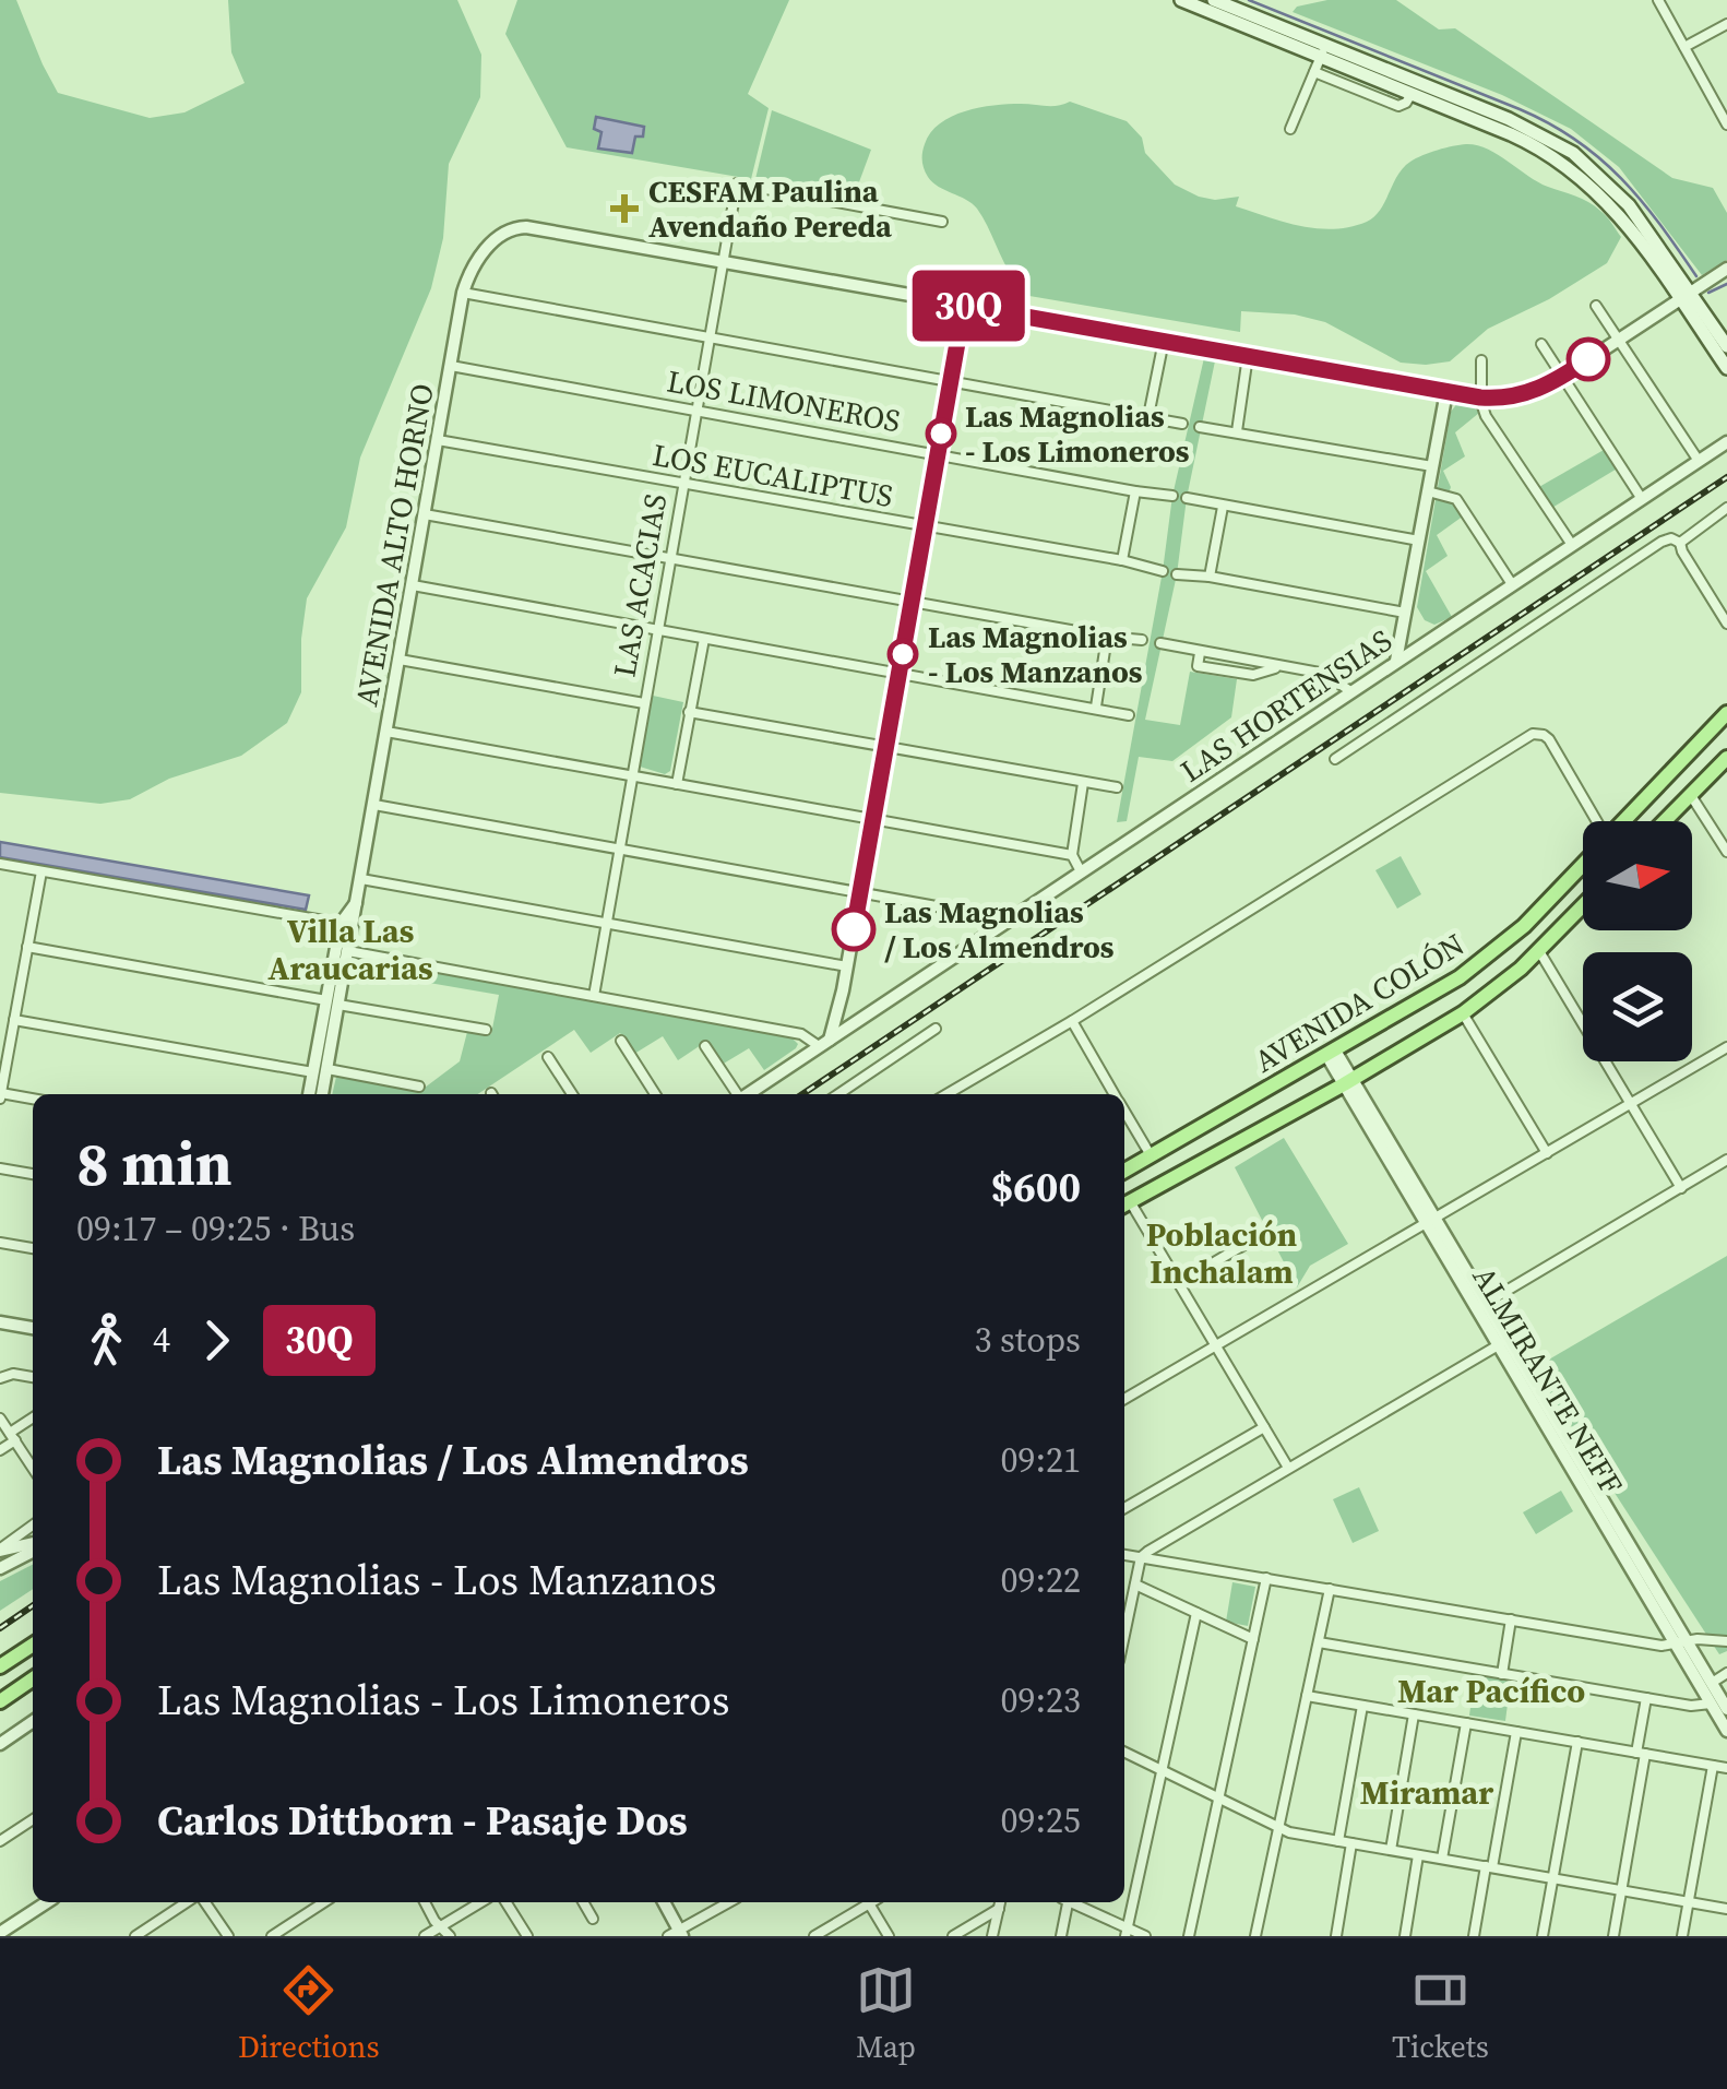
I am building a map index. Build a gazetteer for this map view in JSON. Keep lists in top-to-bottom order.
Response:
{
  "streets": {
    "main road": ["AVENIDA COLÓN"],
    "street": [
      "LOS LIMONEROS",
      "LOS EUCALIPTUS",
      "AVENIDA ALTO HORNO",
      "LAS ACACIAS",
      "LAS HORTENSIAS",
      "ALMIRANTE NEFF"
    ]
  },
  "crossings": [
    ["LOS LIMONEROS", "AVENIDA ALTO HORNO"],
    ["LOS LIMONEROS", "LAS ACACIAS"],
    ["LOS EUCALIPTUS", "AVENIDA ALTO HORNO"],
    ["LOS EUCALIPTUS", "LAS ACACIAS"],
    ["AVENIDA ALTO HORNO", "LAS ACACIAS"],
    ["AVENIDA COLÓN", "ALMIRANTE NEFF"]
  ],
  "districts": [
    "Villa Las Araucarias",
    "Población Inchalam",
    "Mar Pacífico",
    "Miramar"
  ],
  "places": {
    "health": ["CESFAM Paulina Avendaño Pereda"],
    "other": ["Las Magnolias - Los Limoneros", "Las Magnolias - Los Manzanos", "Las Magnolias / Los Almendros"]
  },
  "lines": ["bus line 30Q"],
  "north": "right",
  "page": {
    "on_map": "30Q",
    "heading": ["8 min", "09:17 – 09:25 · Bus", "$600"],
    "legs": ["4", "30Q", "3 stops"],
    "list": [
      {
        "name": "Las Magnolias / Los Almendros",
        "value": "09:21"
      },
      {
        "name": "Las Magnolias - Los Manzanos",
        "value": "09:22"
      },
      {
        "name": "Las Magnolias - Los Limoneros",
        "value": "09:23"
      },
      {
        "name": "Carlos Dittborn - Pasaje Dos",
        "value": "09:25"
      }
    ],
    "tabs": ["Directions", "Map", "Tickets"]
  }
}
